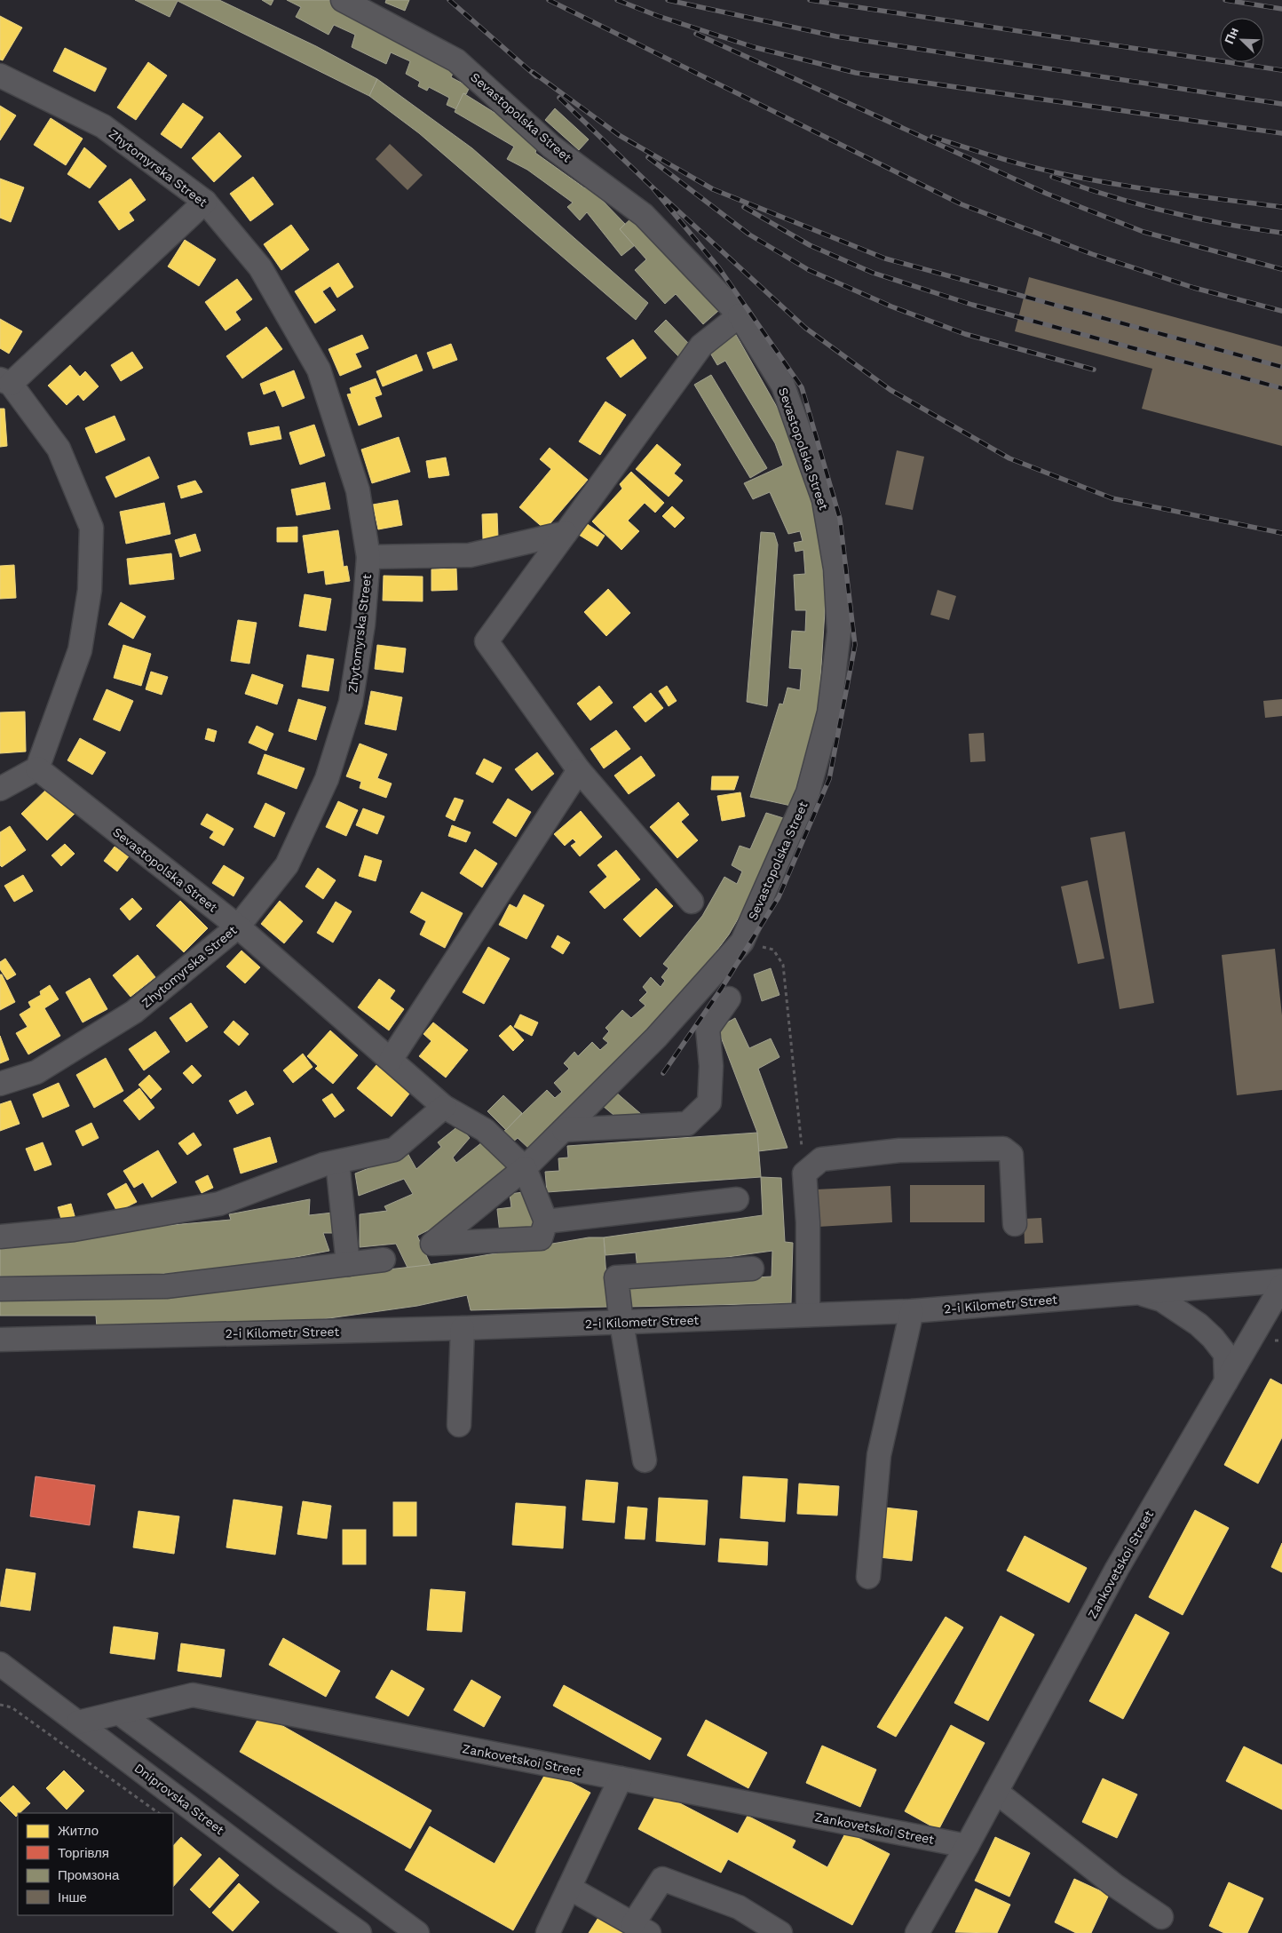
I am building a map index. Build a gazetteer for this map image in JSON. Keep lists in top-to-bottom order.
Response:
{
  "streets": {
    "street": [
      "Sevastopolska Street",
      "Zhytomyrska Street",
      "2-i Kilometr Street",
      "Zankovetskoi Street",
      "Dniprovska Street"
    ]
  },
  "crossings": [
    ["Sevastopolska Street", "Zhytomyrska Street"],
    ["Zankovetskoi Street", "Dniprovska Street"]
  ],
  "legend": [
    "Житло",
    "Торгівля",
    "Промзона",
    "Інше"
  ],
  "north": "top left"
}
